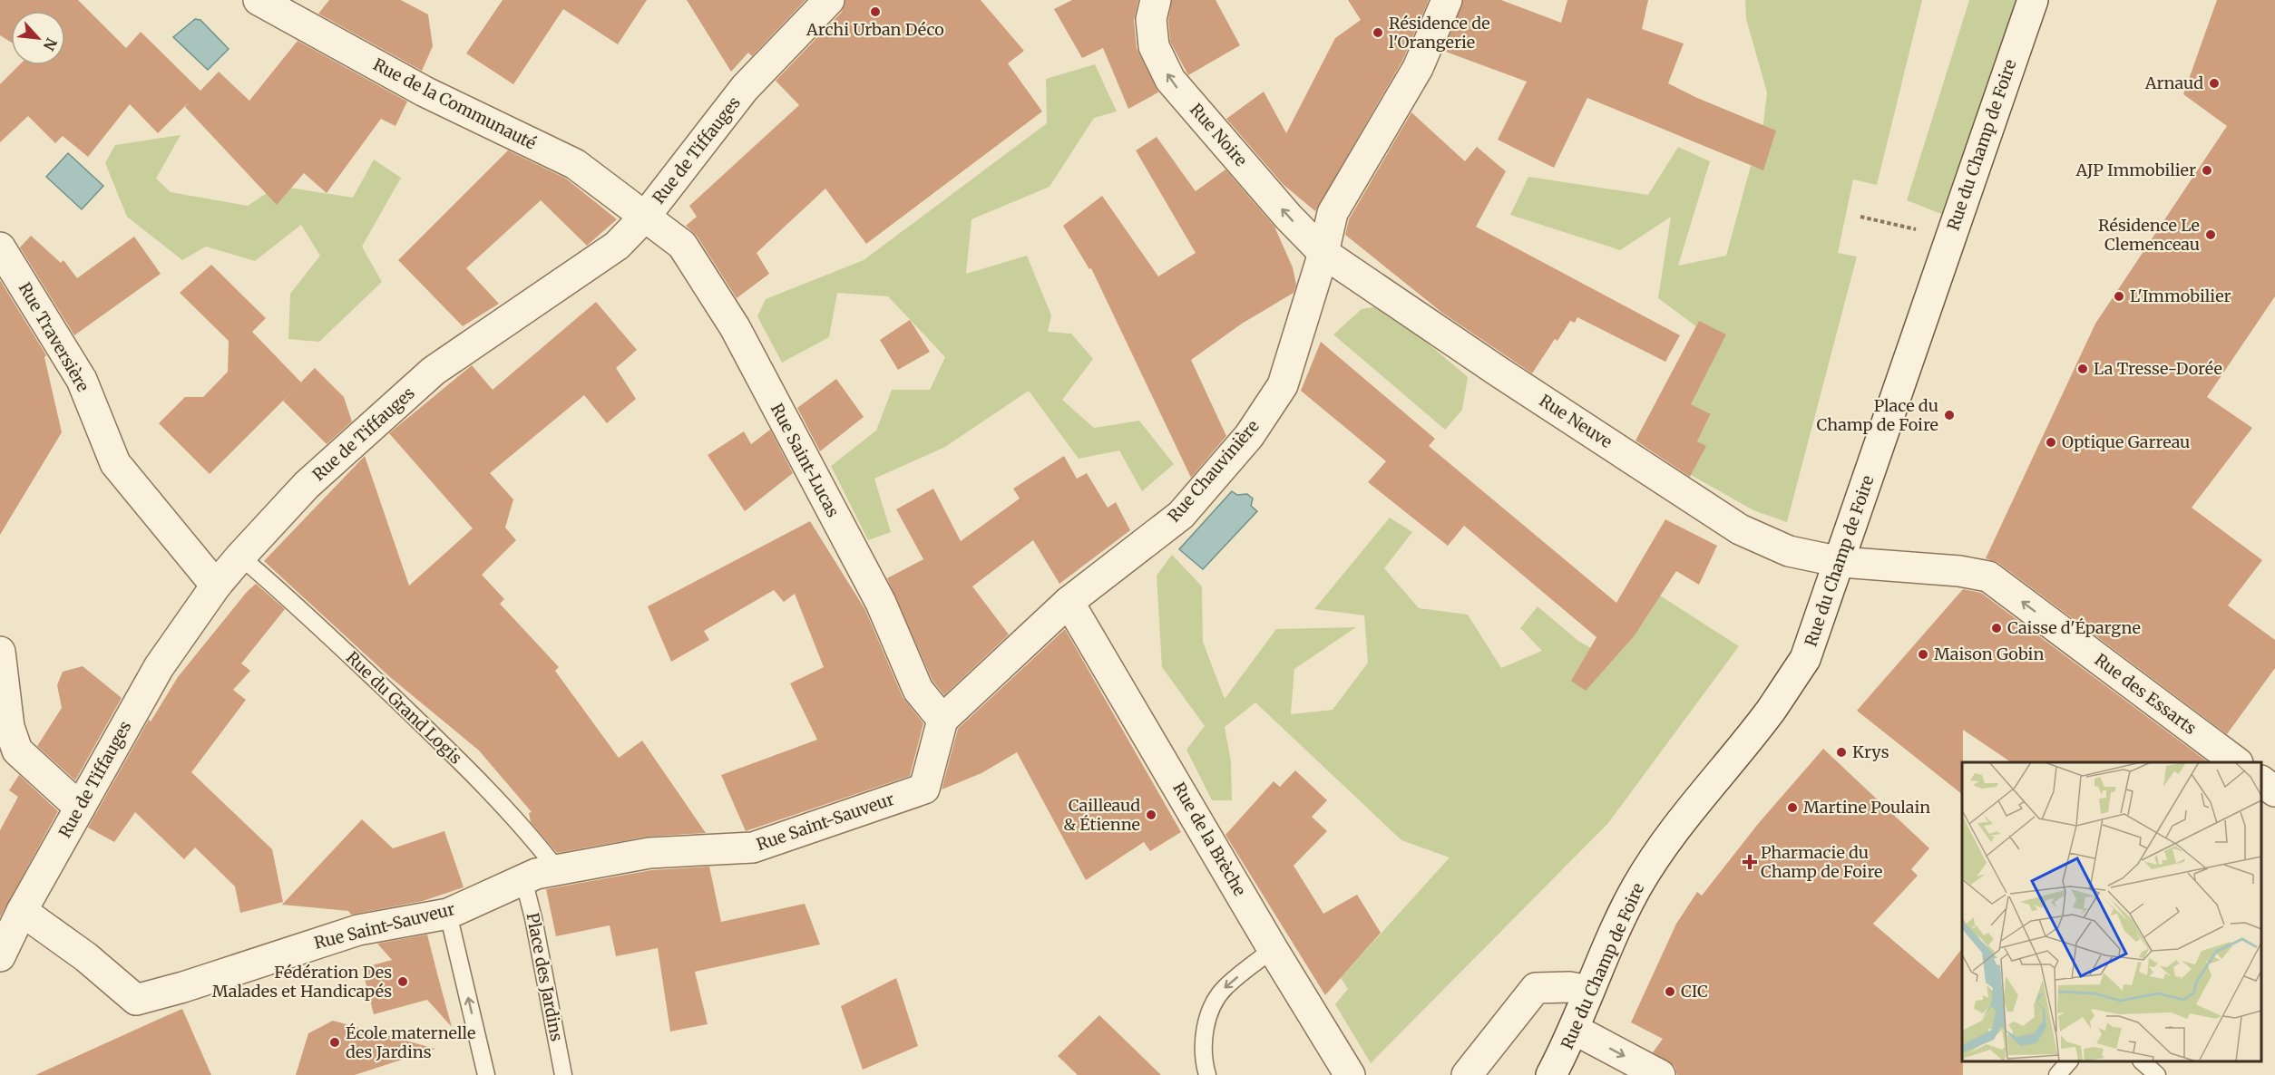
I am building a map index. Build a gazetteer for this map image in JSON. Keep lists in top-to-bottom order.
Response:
{
  "streets": {
    "street": [
      "Rue de la Communauté",
      "Rue Noire",
      "Rue du Champ de Foire",
      "Rue de Tiffauges",
      "Rue Traversière",
      "Rue Neuve",
      "Rue Saint-Lucas",
      "Rue Chauvinière",
      "Rue des Essarts",
      "Rue Saint-Sauveur",
      "Rue de la Brèche"
    ],
    "lane": ["Rue du Grand Logis", "Place des Jardins"]
  },
  "crossings": [
    ["Rue de la Communauté", "Rue de Tiffauges"],
    ["Rue de la Communauté", "Rue Saint-Lucas"],
    ["Rue Noire", "Rue Neuve"],
    ["Rue Noire", "Rue Chauvinière"],
    ["Rue du Champ de Foire", "Rue Neuve"],
    ["Rue du Champ de Foire", "Rue des Essarts"],
    ["Rue de Tiffauges", "Rue Traversière"],
    ["Rue de Tiffauges", "Rue Saint-Lucas"],
    ["Rue de Tiffauges", "Rue du Grand Logis"],
    ["Rue de Tiffauges", "Rue Saint-Sauveur"],
    ["Rue Neuve", "Rue Chauvinière"],
    ["Rue Neuve", "Rue des Essarts"],
    ["Rue Saint-Lucas", "Rue Chauvinière"],
    ["Rue Saint-Lucas", "Rue Saint-Sauveur"],
    ["Rue Chauvinière", "Rue Saint-Sauveur"],
    ["Rue Chauvinière", "Rue de la Brèche"],
    ["Rue du Grand Logis", "Rue Saint-Sauveur"],
    ["Rue Saint-Sauveur", "Place des Jardins"]
  ],
  "one_way": ["Rue Noire", "Rue des Essarts"],
  "places": {
    "other": [
      "Archi Urban Déco",
      "Résidence de l'Orangerie",
      "Arnaud",
      "AJP Immobilier",
      "Résidence Le Clemenceau",
      "L'Immobilier",
      "La Tresse-Dorée",
      "Place du Champ de Foire",
      "Optique Garreau",
      "Caisse d'Épargne",
      "Maison Gobin",
      "Krys",
      "Martine Poulain",
      "Cailleaud & Étienne",
      "Fédération Des Malades et Handicapés",
      "CIC",
      "École maternelle des Jardins"
    ],
    "health": ["Pharmacie du Champ de Foire"]
  },
  "north": "bottom right"
}
